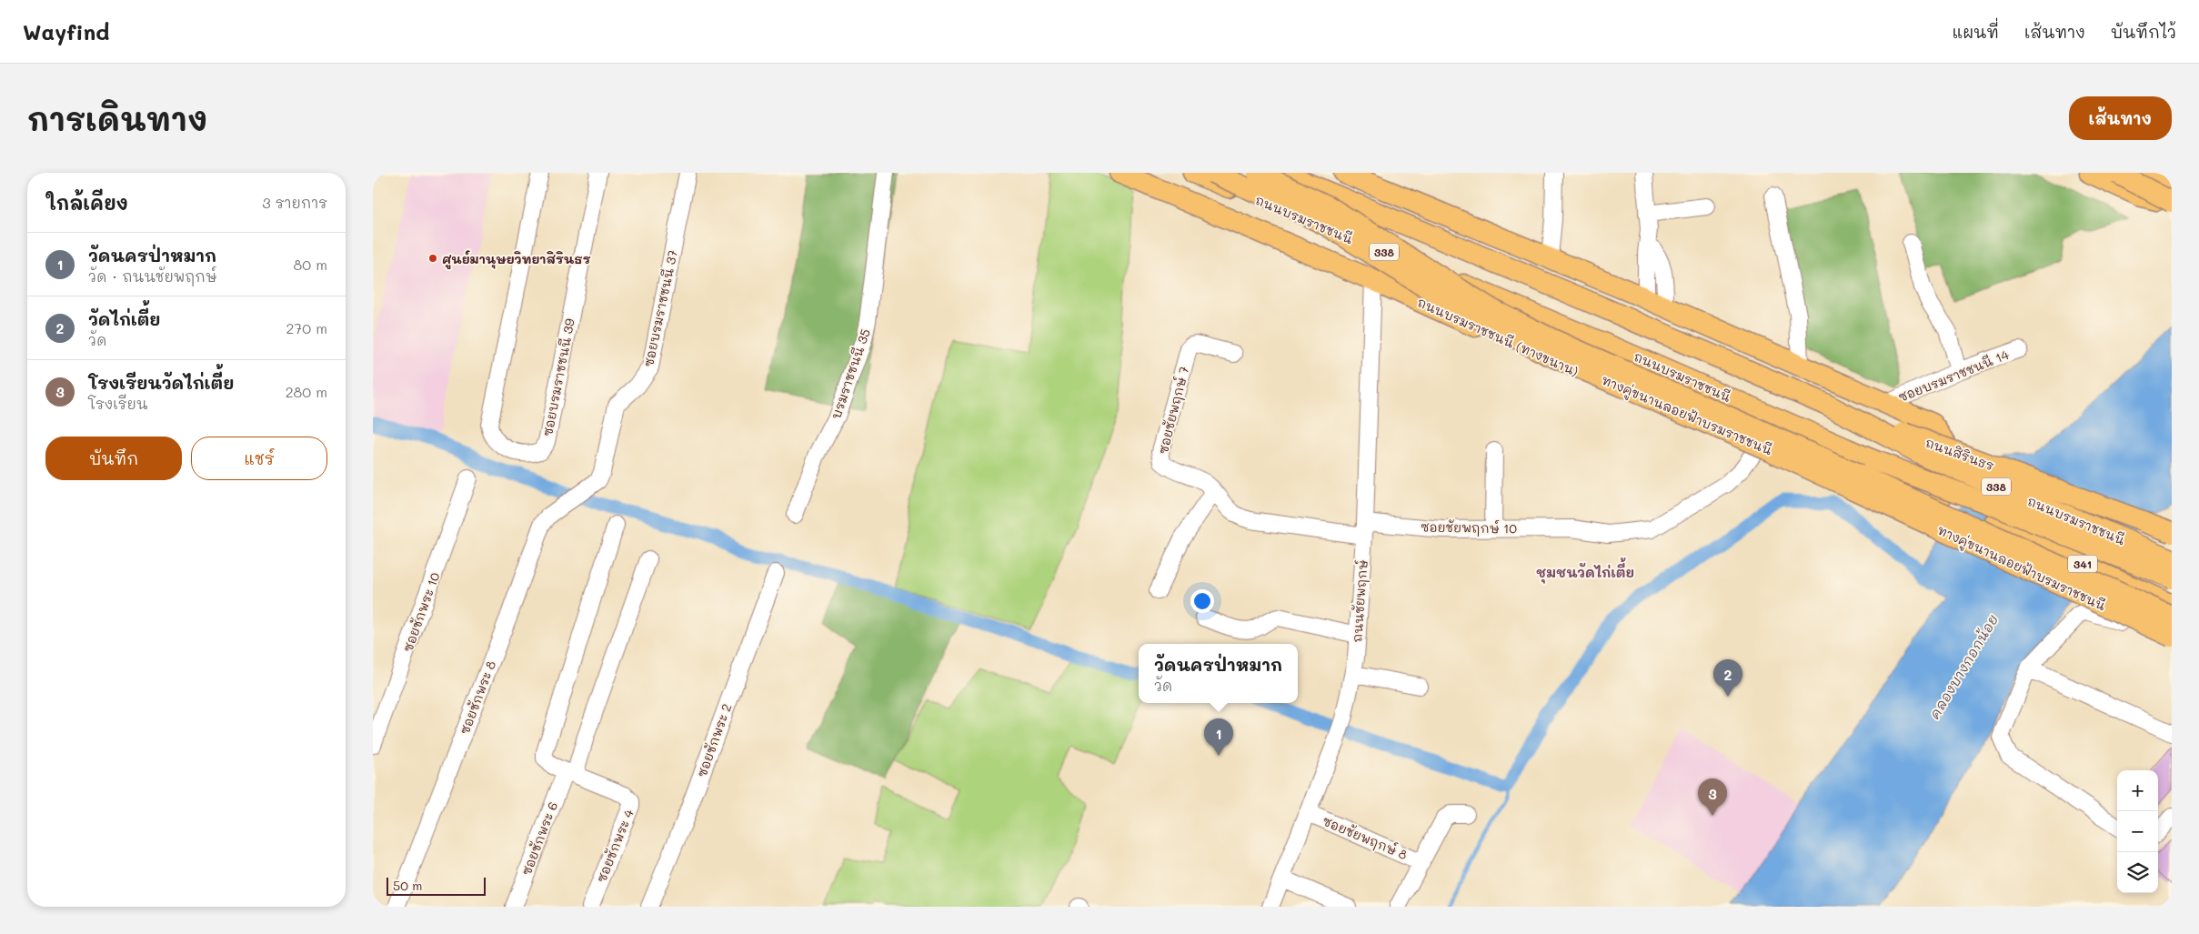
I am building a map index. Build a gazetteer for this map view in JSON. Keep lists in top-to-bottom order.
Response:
{
  "streets": {
    "main road": [
      "ถนนบรมราชชนนี",
      "338",
      "ถนนบรมราชชนนี (ทางขนาน)",
      "ทางคู่ขนานลอยฟ้าบรมราชชนนี",
      "ถนนสิรินธร",
      "341"
    ],
    "street": [
      "ซอยบรมราชชนนี 37",
      "บรมราชชนนี 35",
      "ซอยบรมราชชนนี 14",
      "ซอยบรมราชชนนี 39",
      "ซอยชัยพฤกษ์ 7",
      "ซอยชัยพฤกษ์ 10",
      "ถนนชัยพฤกษ์",
      "ซอยชักพระ 10",
      "ซอยชักพระ 8",
      "ซอยชักพระ 2",
      "ซอยชัยพฤกษ์ 8",
      "ซอยชักพระ 6",
      "ซอยชักพระ 4"
    ]
  },
  "crossings": [
    ["ถนนบรมราชชนนี", "ถนนสิรินธร"],
    ["ถนนบรมราชชนนี", "341"],
    ["ซอยบรมราชชนนี 37", "ซอยชักพระ 8"],
    ["ถนนบรมราชชนนี (ทางขนาน)", "ซอยบรมราชชนนี 14"],
    ["ถนนบรมราชชนนี (ทางขนาน)", "ซอยชัยพฤกษ์ 10"],
    ["ถนนบรมราชชนนี (ทางขนาน)", "ถนนชัยพฤกษ์"],
    ["ซอยชัยพฤกษ์ 7", "ซอยชัยพฤกษ์ 10"],
    ["ซอยชัยพฤกษ์ 7", "ถนนชัยพฤกษ์"],
    ["ทางคู่ขนานลอยฟ้าบรมราชชนนี", "341"],
    ["ซอยชัยพฤกษ์ 10", "ถนนชัยพฤกษ์"],
    ["ถนนชัยพฤกษ์", "ซอยชัยพฤกษ์ 8"],
    ["ซอยชักพระ 6", "ซอยชักพระ 4"]
  ],
  "districts": ["ชุมชนวัดไก่เตี้ย"],
  "water": ["คลองบางกอกน้อย"],
  "places": ["ศูนย์มานุษยวิทยาสิรินธร"],
  "scale_bar": "50 m",
  "page": {
    "header": "Wayfind",
    "nav": ["แผนที่", "เส้นทาง", "บันทึกไว้"],
    "buttons": [
      "เส้นทาง",
      ["บันทึก", "แชร์"]
    ],
    "title": "การเดินทาง",
    "heading": ["ใกล้เคียง", "3 รายการ"],
    "list": [
      {
        "mark": "1",
        "name": "วัดนครป่าหมาก",
        "note": "วัด · ถนนชัยพฤกษ์",
        "value": "80 m"
      },
      {
        "mark": "2",
        "name": "วัดไก่เตี้ย",
        "note": "วัด",
        "value": "270 m"
      },
      {
        "mark": "3",
        "name": "โรงเรียนวัดไก่เตี้ย",
        "note": "โรงเรียน",
        "value": "280 m"
      }
    ],
    "popup": ["วัดนครป่าหมาก", "วัด"],
    "pins": ["2", "1", "3"],
    "map_buttons": ["+", "−"],
    "scale": "50 m"
  }
}
